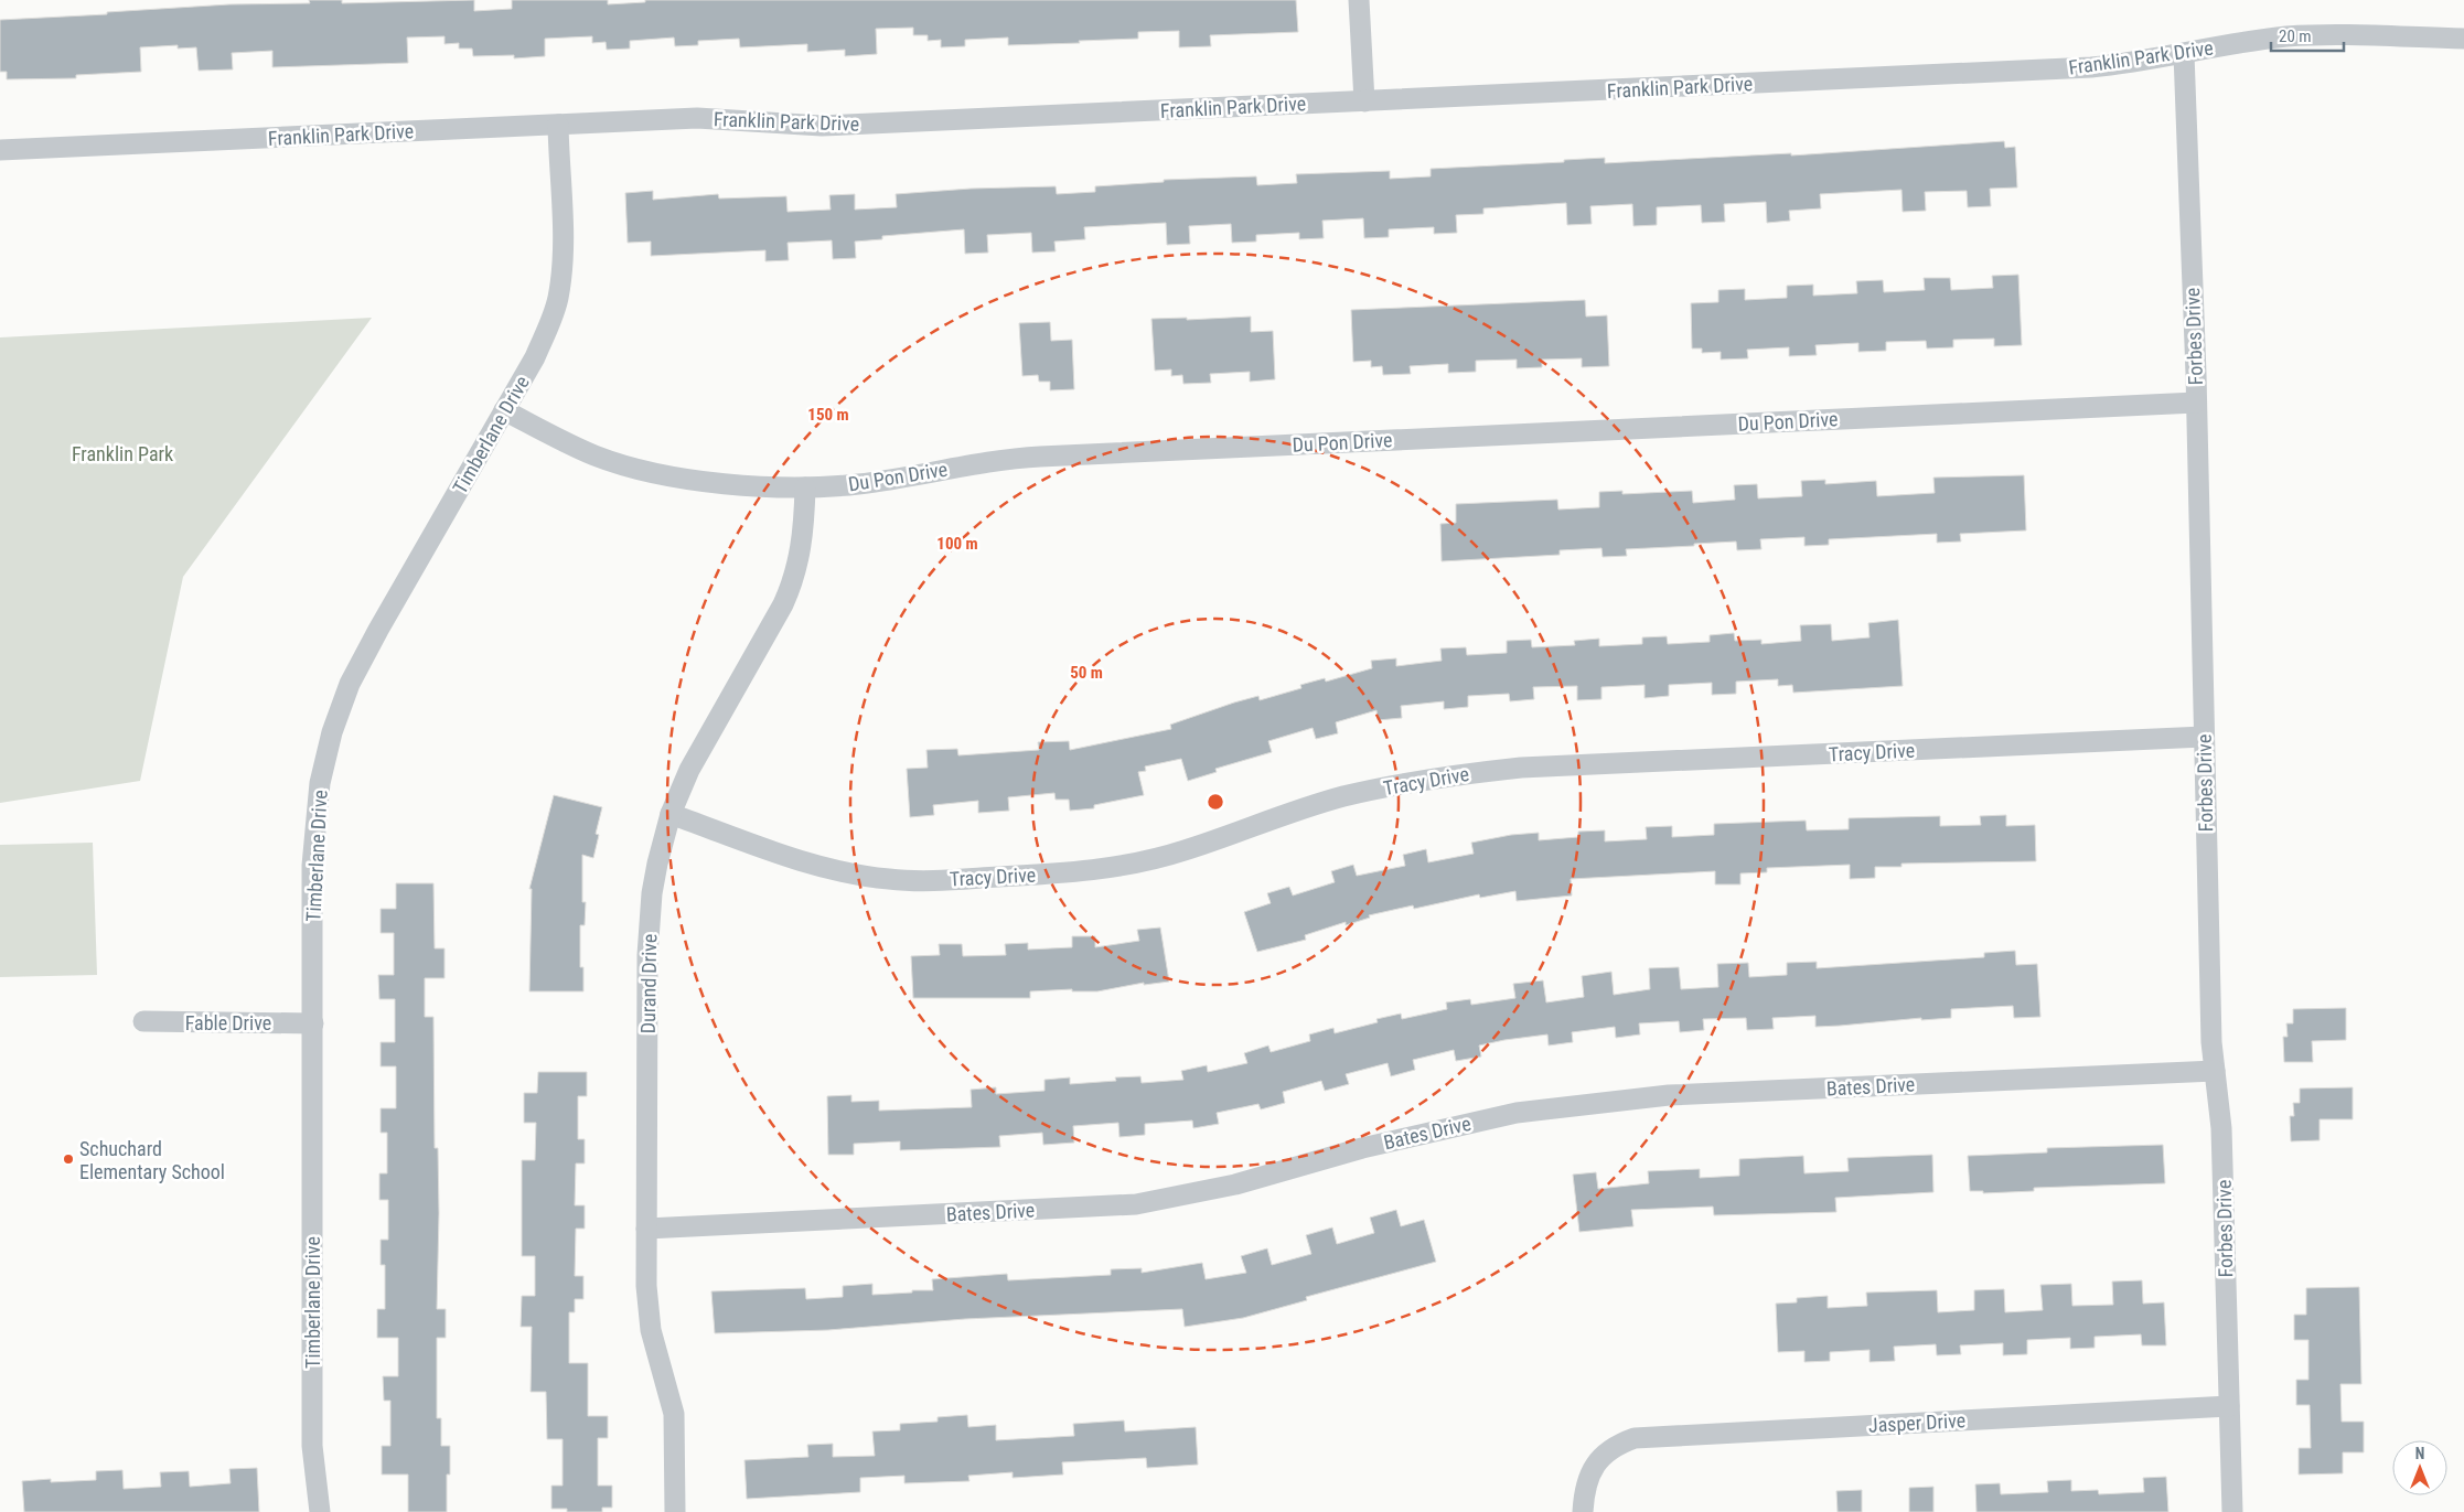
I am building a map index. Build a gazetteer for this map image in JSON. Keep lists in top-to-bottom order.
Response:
{
  "streets": {
    "street": [
      "Franklin Park Drive",
      "Forbes Drive",
      "Du Pon Drive",
      "Timberlane Drive",
      "Tracy Drive",
      "Durand Drive",
      "Fable Drive",
      "Bates Drive",
      "Jasper Drive"
    ]
  },
  "crossings": [
    ["Franklin Park Drive", "Forbes Drive"],
    ["Franklin Park Drive", "Timberlane Drive"],
    ["Forbes Drive", "Du Pon Drive"],
    ["Forbes Drive", "Tracy Drive"],
    ["Forbes Drive", "Bates Drive"],
    ["Forbes Drive", "Jasper Drive"],
    ["Du Pon Drive", "Timberlane Drive"],
    ["Du Pon Drive", "Durand Drive"],
    ["Timberlane Drive", "Fable Drive"],
    ["Tracy Drive", "Durand Drive"],
    ["Durand Drive", "Bates Drive"]
  ],
  "parks": ["Franklin Park"],
  "places": ["Schuchard Elementary School"],
  "scale_bar": "20 m",
  "north": "top",
  "rings": ["150 m", "100 m", "50 m"]
}
